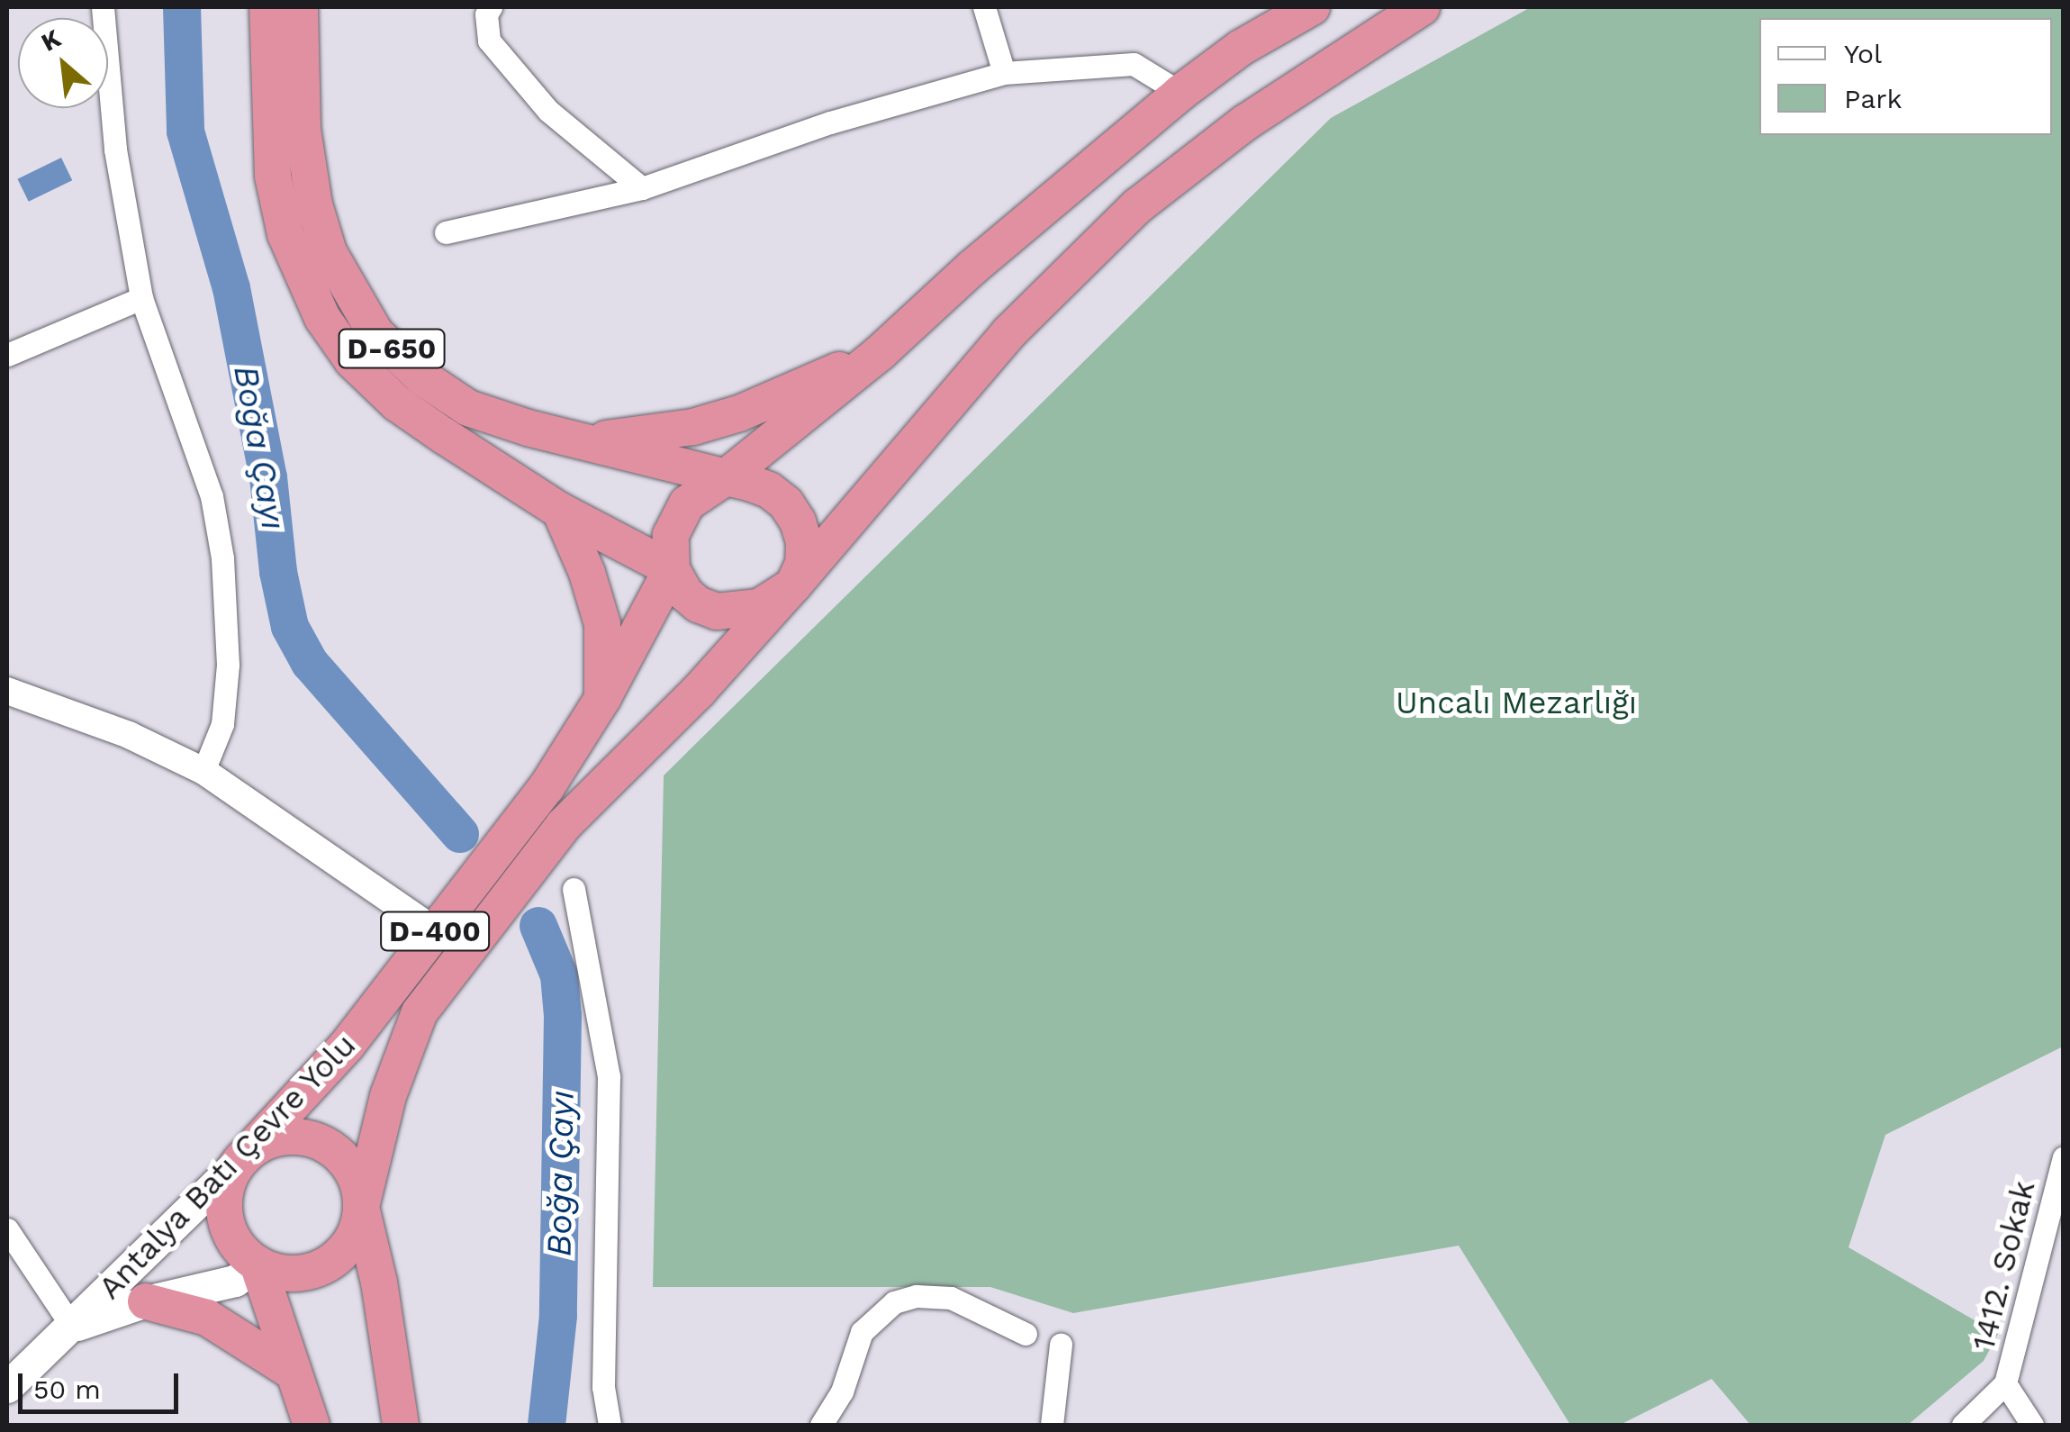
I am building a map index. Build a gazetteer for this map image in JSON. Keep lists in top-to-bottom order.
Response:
{
  "streets": {
    "highway": ["D-650", "D-400", "Antalya Batı Çevre Yolu"],
    "street": ["1412. Sokak"]
  },
  "crossings": [
    ["D-650", "D-400"],
    ["D-650", "Antalya Batı Çevre Yolu"],
    ["D-400", "Antalya Batı Çevre Yolu"]
  ],
  "water": ["Boğa Çayı"],
  "parks": ["Uncalı Mezarlığı"],
  "legend": ["Yol", "Park"],
  "scale_bar": "50 m",
  "north": "top left"
}
